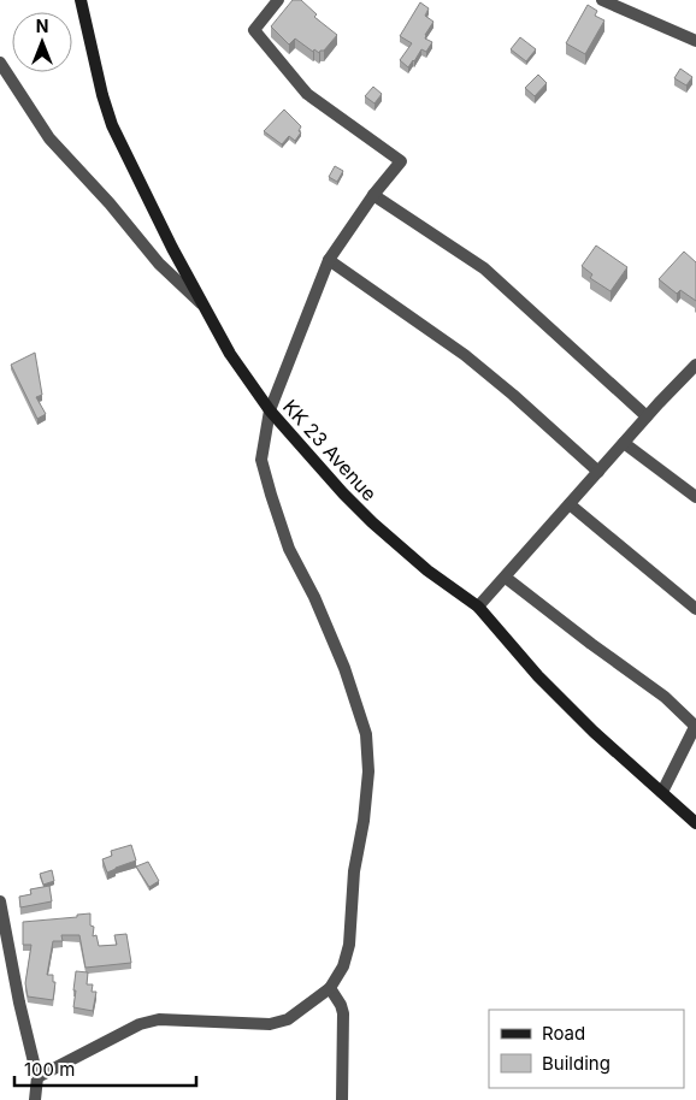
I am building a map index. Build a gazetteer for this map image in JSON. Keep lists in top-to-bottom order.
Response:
{
  "streets": {
    "main road": ["KK 23 Avenue"]
  },
  "legend": ["Road", "Building"],
  "scale_bar": "100 m",
  "north": "top"
}
